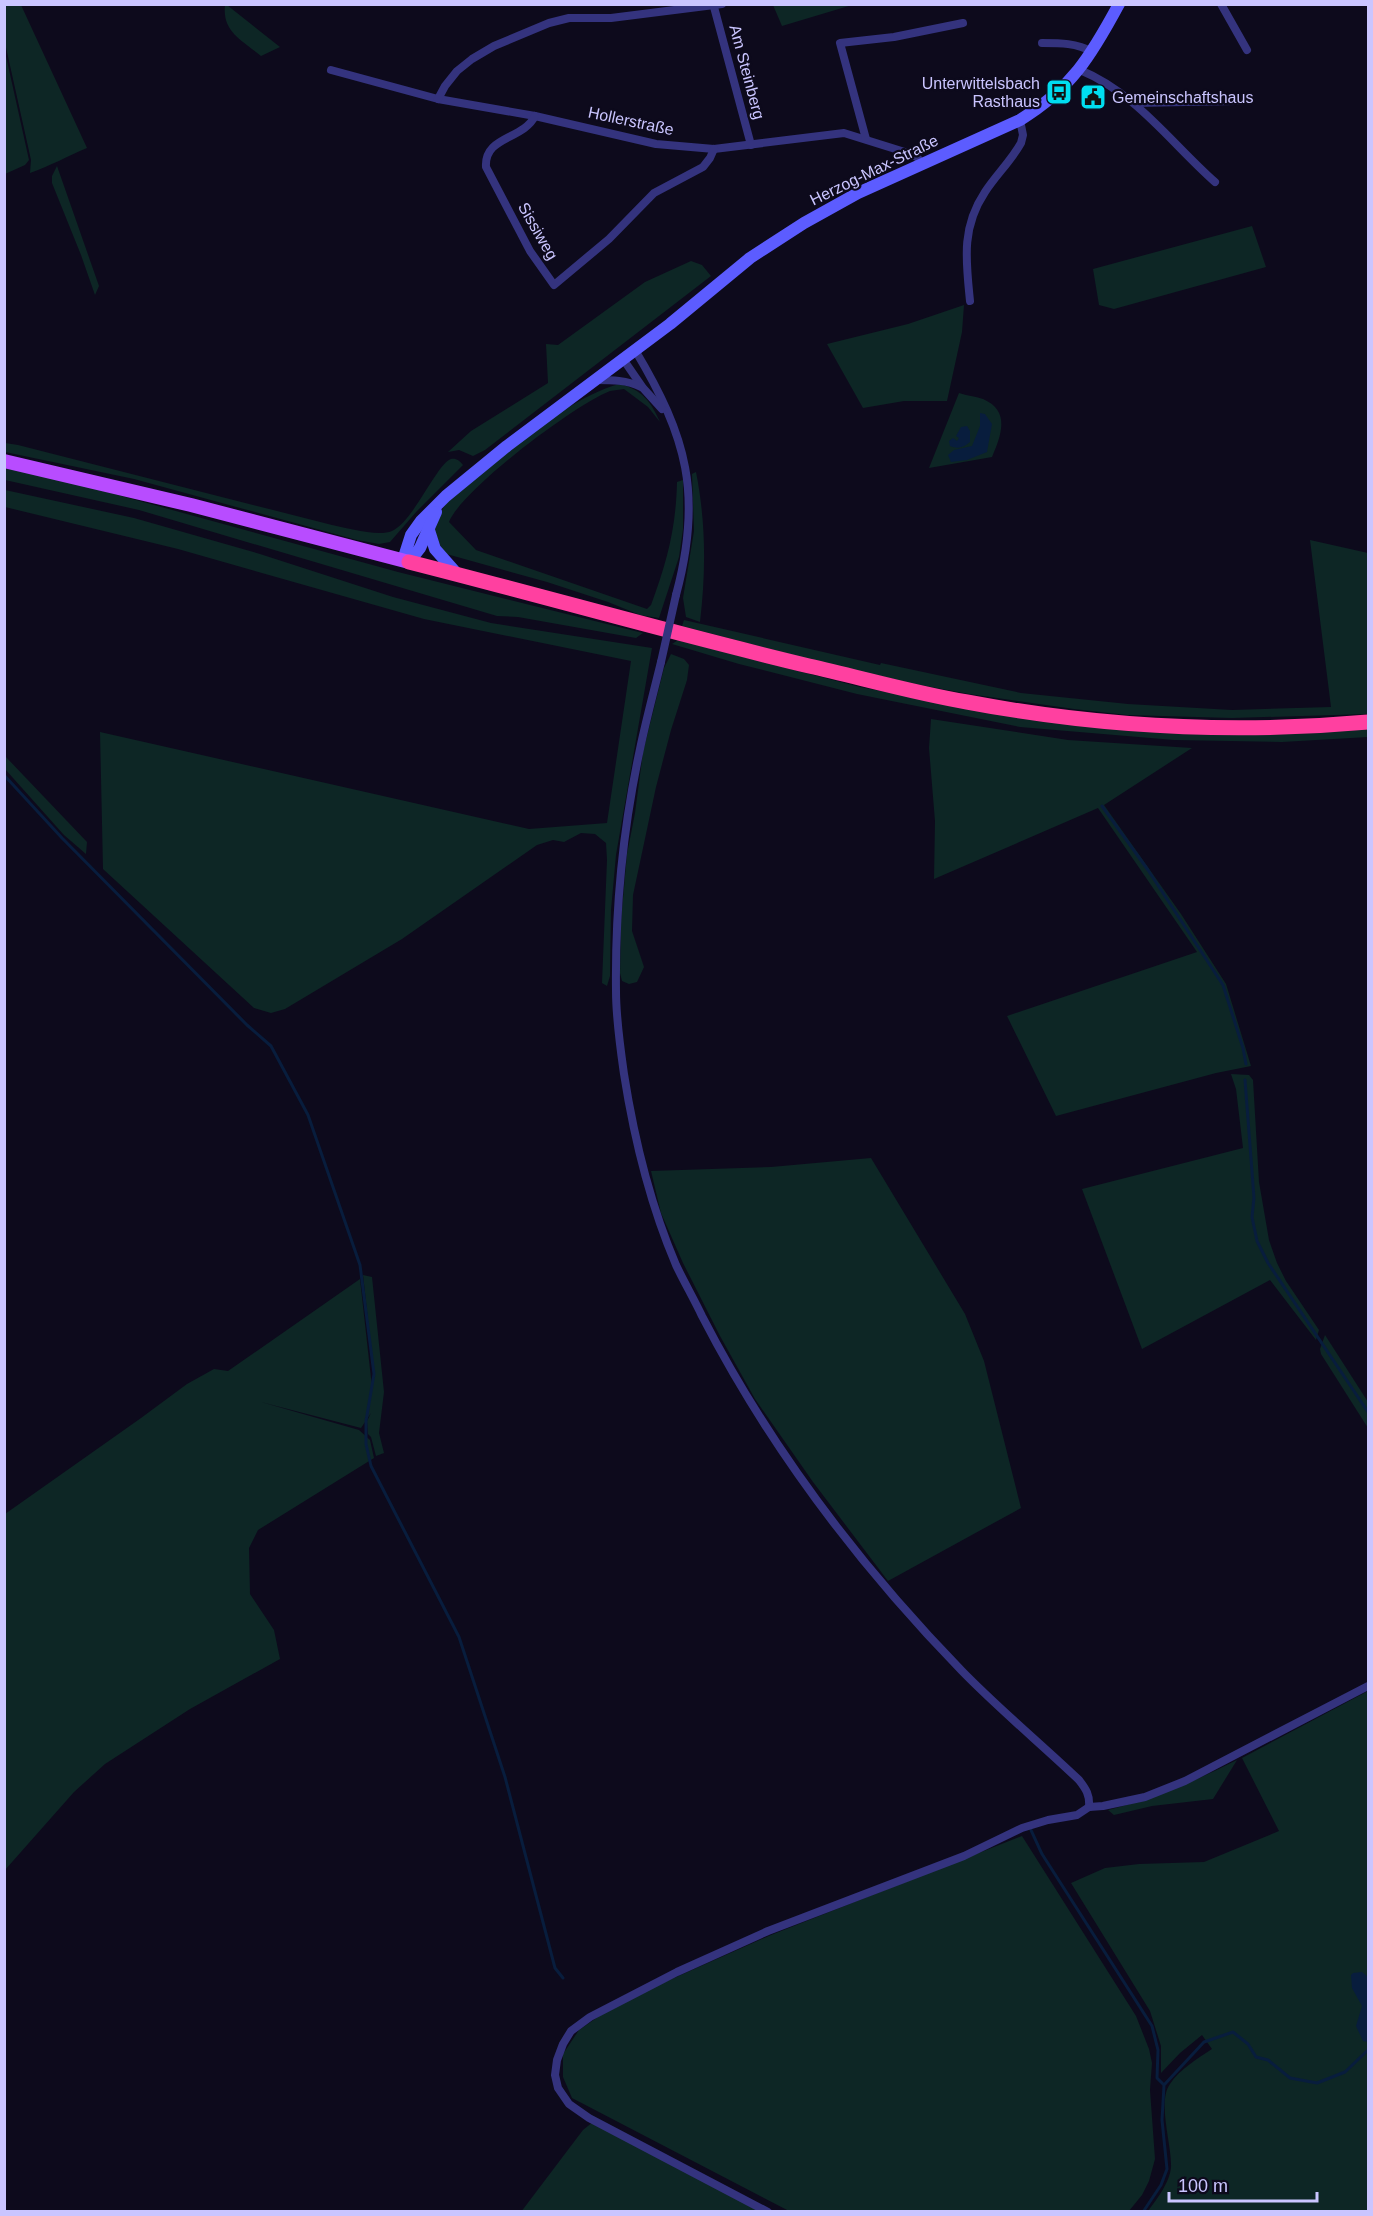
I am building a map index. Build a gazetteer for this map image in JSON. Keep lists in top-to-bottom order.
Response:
{
  "streets": {
    "main road": ["Herzog-Max-Straße"],
    "street": ["Am Steinberg", "Hollerstraße", "Sissiweg"]
  },
  "crossings": [
    ["Am Steinberg", "Hollerstraße"],
    ["Hollerstraße", "Herzog-Max-Straße"],
    ["Hollerstraße", "Sissiweg"]
  ],
  "places": {
    "bus stop": ["Unterwittelsbach Rasthaus"],
    "public building": ["Gemeinschaftshaus"]
  },
  "scale_bar": "100 m"
}
